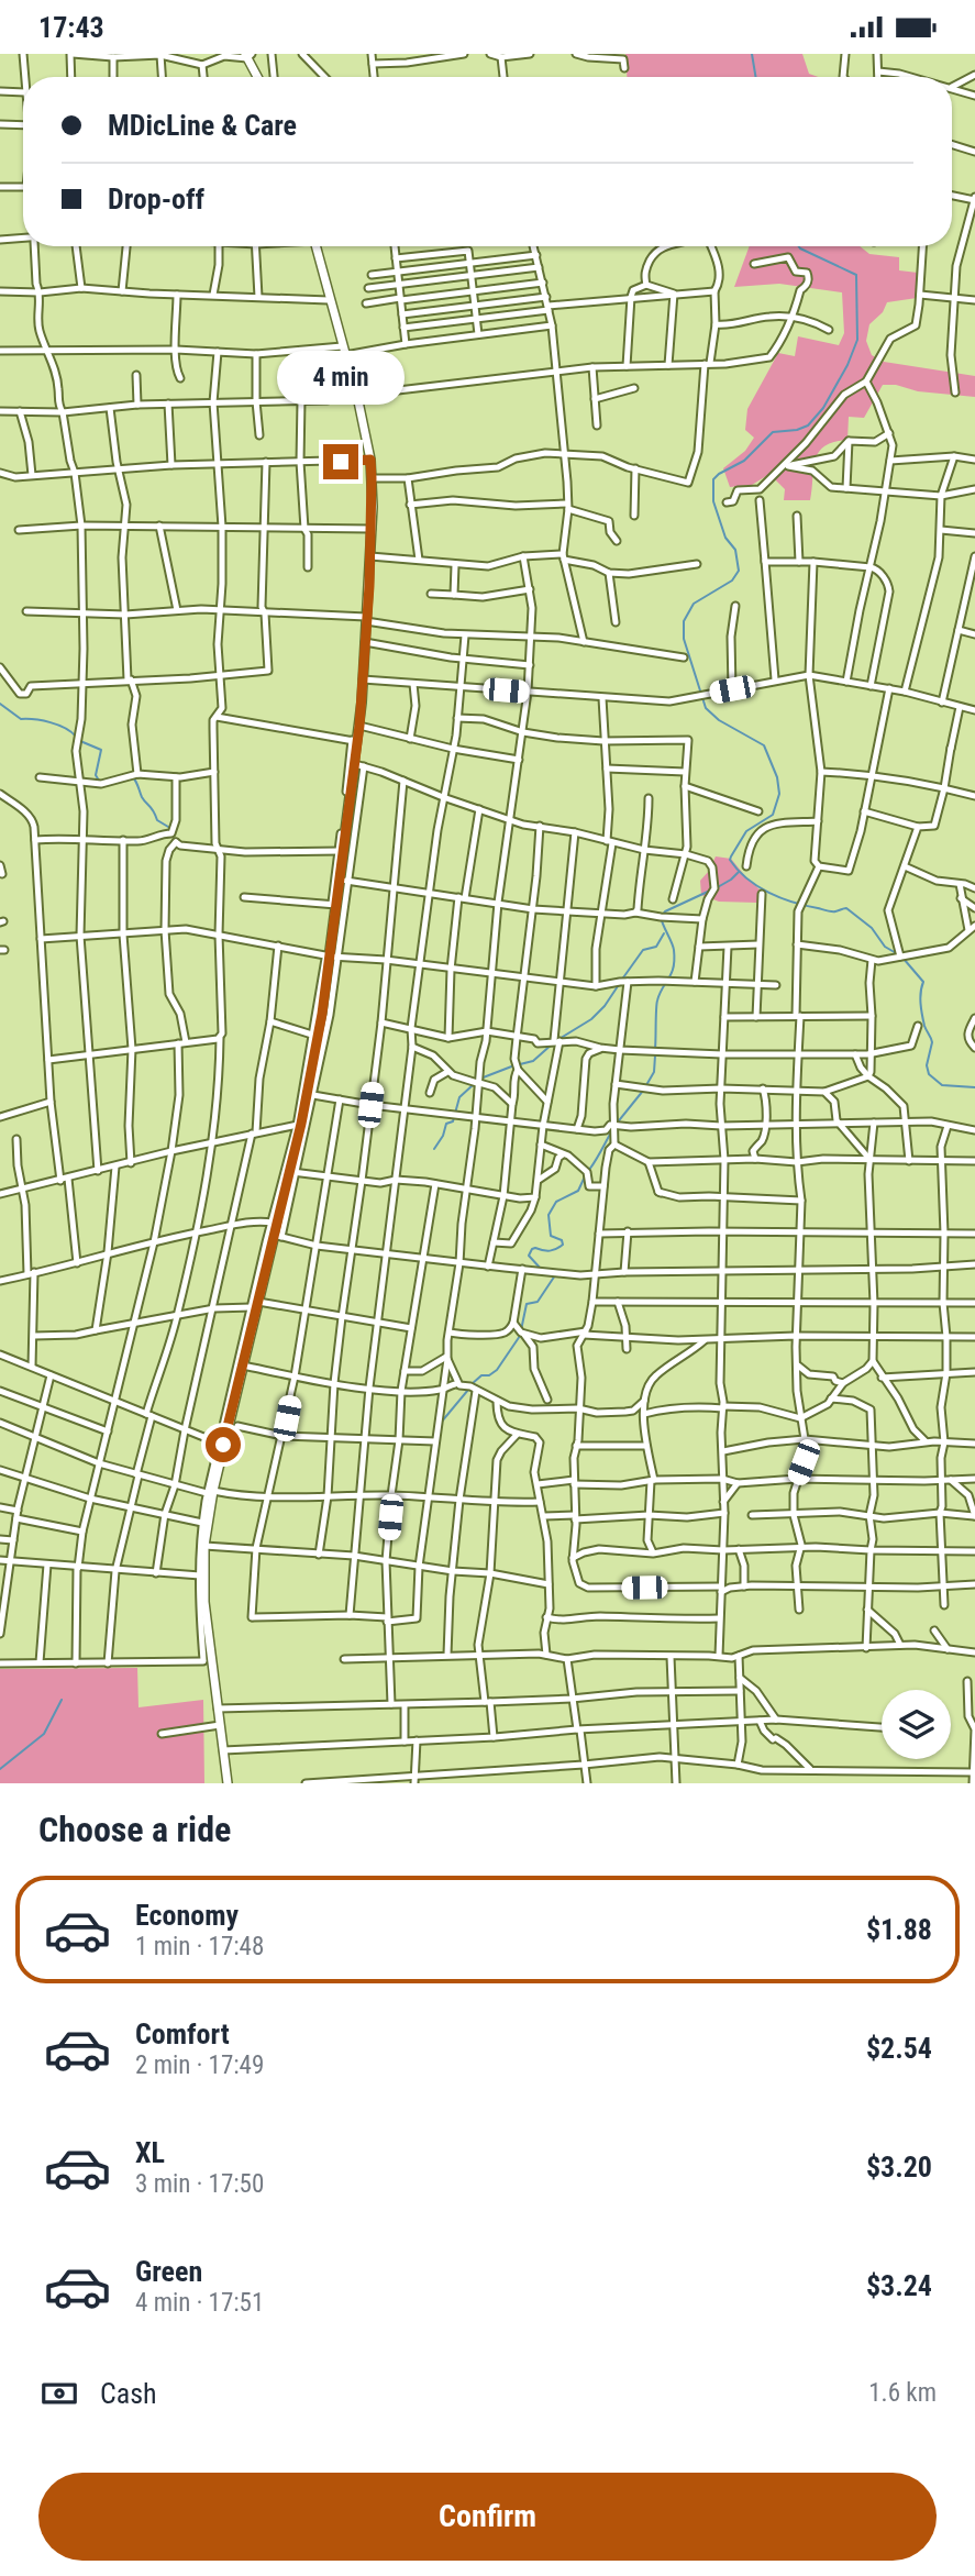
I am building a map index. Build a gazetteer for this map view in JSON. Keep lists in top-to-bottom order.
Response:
{
  "page": {
    "status": "17:43",
    "banner": ["MDicLine & Care", "Drop-off"],
    "bubble": "4 min",
    "heading": "Choose a ride",
    "list": [
      {
        "name": "Economy",
        "note": "1 min · 17:48",
        "value": "$1.88"
      },
      {
        "name": "Comfort",
        "note": "2 min · 17:49",
        "value": "$2.54"
      },
      {
        "name": "XL",
        "note": "3 min · 17:50",
        "value": "$3.20"
      },
      {
        "name": "Green",
        "note": "4 min · 17:51",
        "value": "$3.24"
      }
    ],
    "pay": ["Cash", "1.6 km"],
    "buttons": "Confirm"
  }
}
